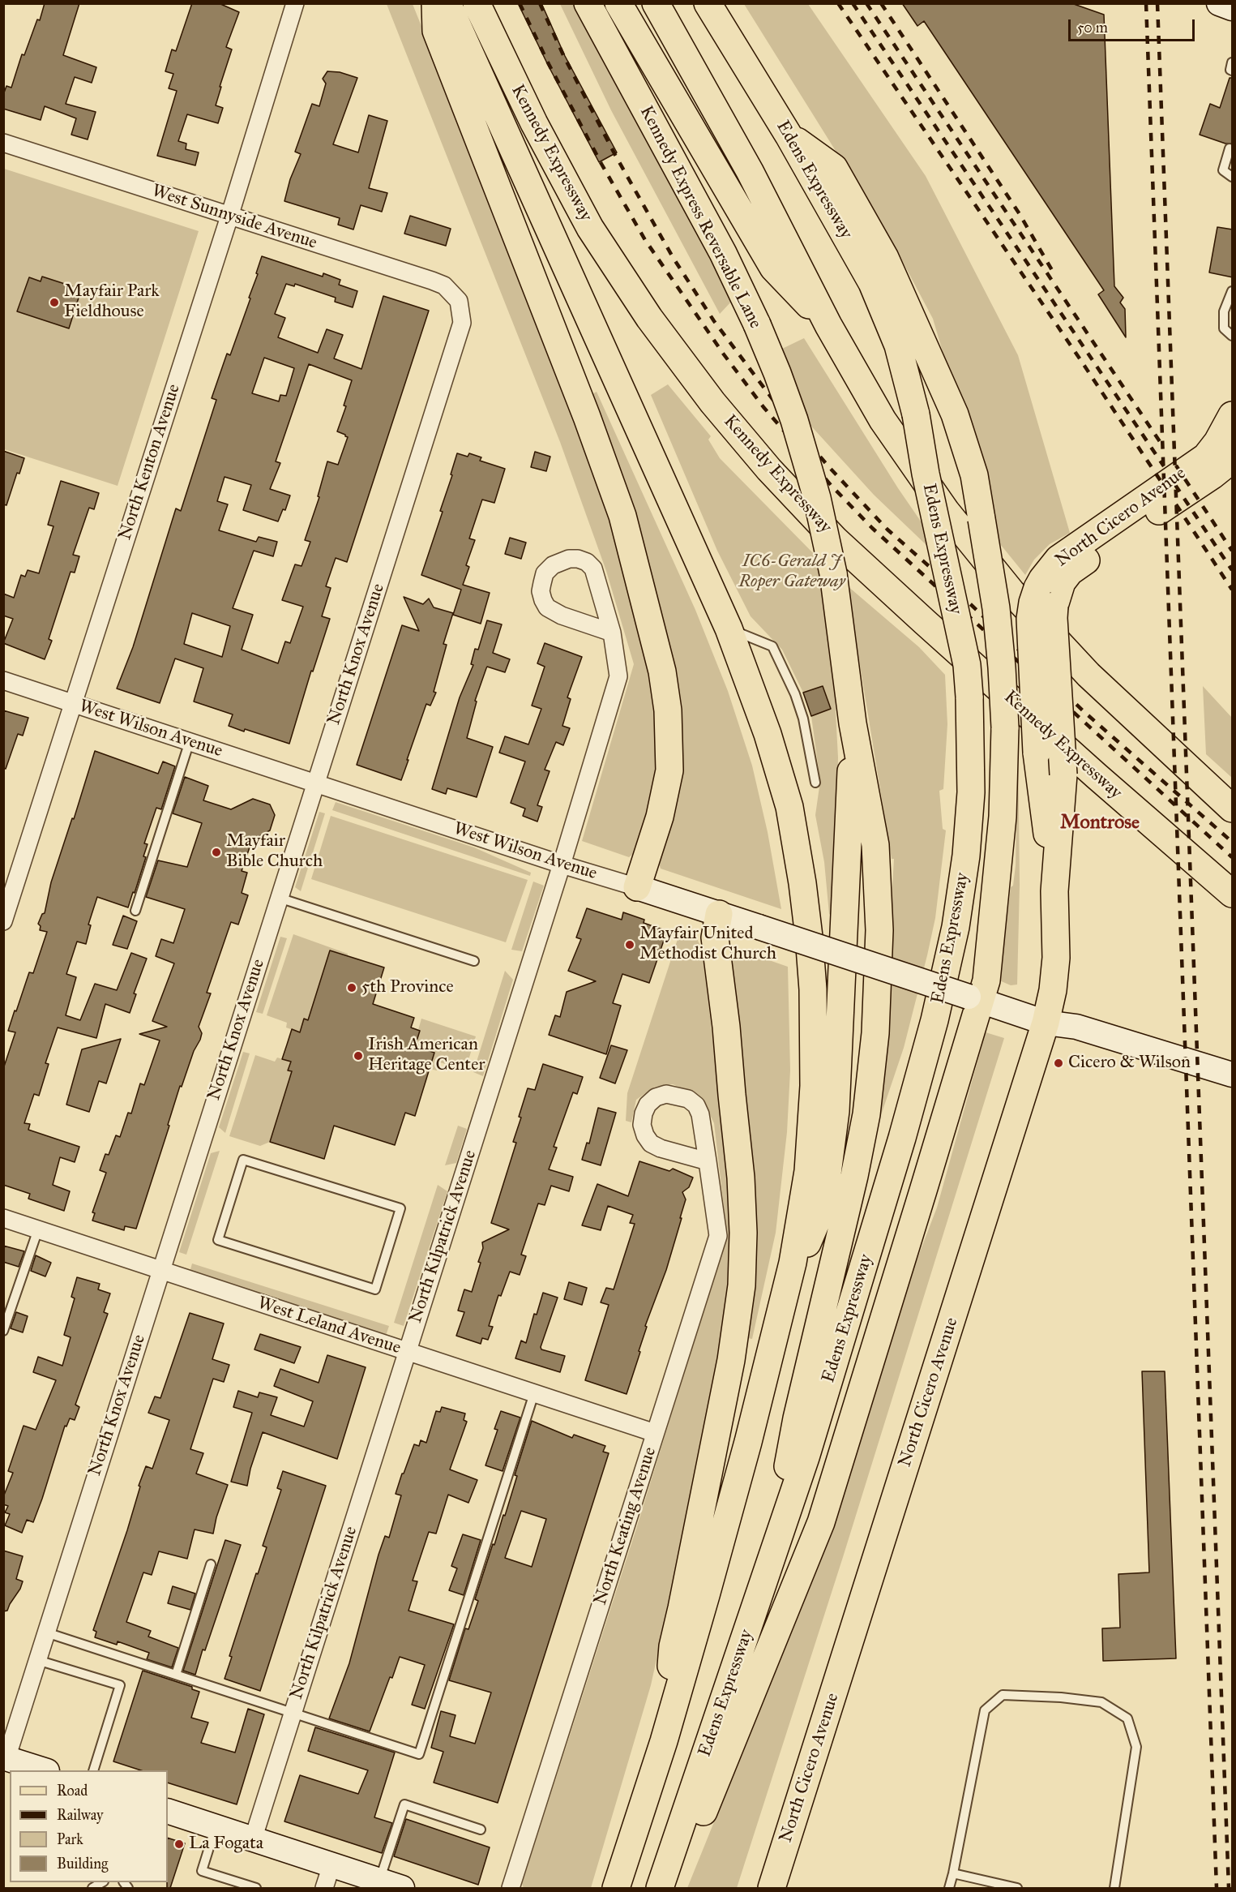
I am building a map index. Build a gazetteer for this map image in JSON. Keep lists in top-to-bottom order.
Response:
{
  "streets": {
    "main road": [
      "Kennedy Expressway",
      "Edens Expressway",
      "Kennedy Express Reversable Lane",
      "North Cicero Avenue"
    ],
    "street": [
      "West Sunnyside Avenue",
      "North Kenton Avenue",
      "North Knox Avenue",
      "West Wilson Avenue",
      "North Kilpatrick Avenue",
      "West Leland Avenue",
      "North Keating Avenue"
    ]
  },
  "crossings": [
    ["West Sunnyside Avenue", "North Kenton Avenue"],
    ["West Sunnyside Avenue", "North Knox Avenue"],
    ["North Kenton Avenue", "West Wilson Avenue"],
    ["North Cicero Avenue", "West Wilson Avenue"],
    ["North Knox Avenue", "West Wilson Avenue"],
    ["North Knox Avenue", "West Leland Avenue"],
    ["West Wilson Avenue", "North Kilpatrick Avenue"],
    ["North Kilpatrick Avenue", "West Leland Avenue"],
    ["West Leland Avenue", "North Keating Avenue"]
  ],
  "districts": ["Montrose"],
  "parks": ["IC6-Gerald J Roper Gateway"],
  "places": [
    "Mayfair Park Fieldhouse",
    "Mayfair Bible Church",
    "Mayfair United Methodist Church",
    "5th Province",
    "Irish American Heritage Center",
    "Cicero & Wilson",
    "La Fogata"
  ],
  "legend": [
    "Road",
    "Railway",
    "Park",
    "Building"
  ],
  "scale_bar": "50 m"
}
